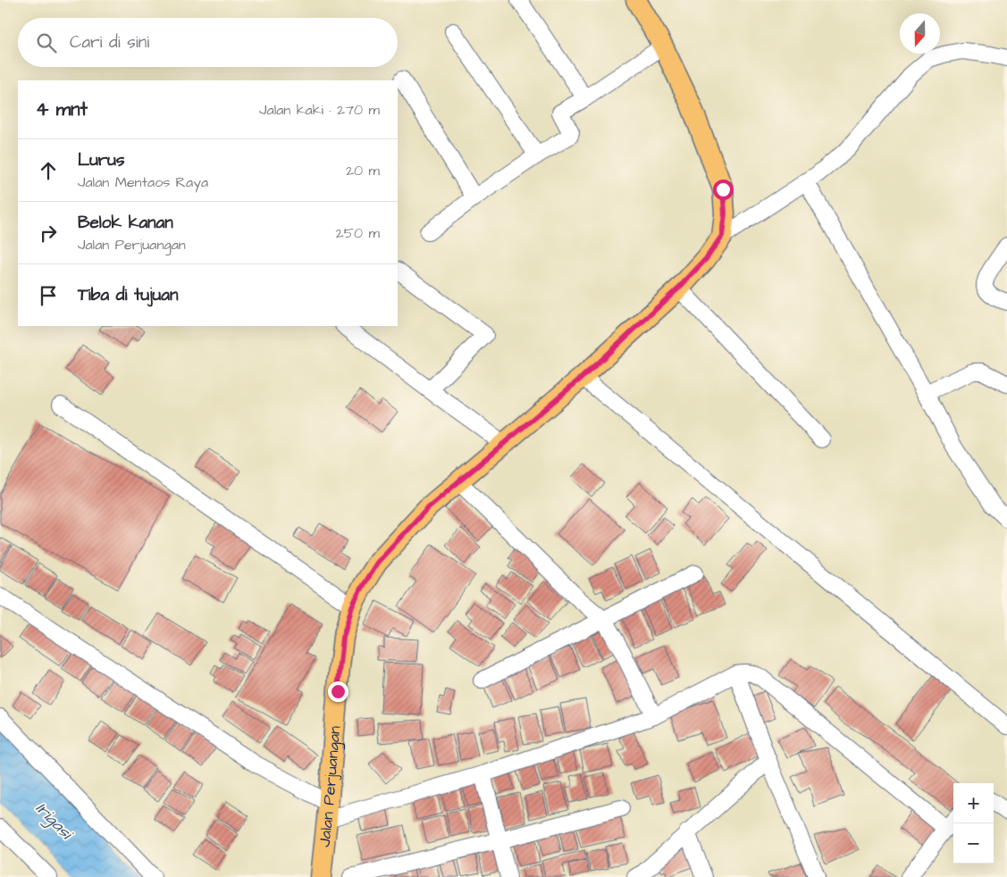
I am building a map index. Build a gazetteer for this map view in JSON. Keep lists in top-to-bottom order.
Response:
{
  "streets": {
    "main road": ["Jalan Perjuangan"]
  },
  "water": ["Irigasi"],
  "north": "bottom",
  "page": {
    "search": "Cari di sini",
    "heading": ["4 mnt", "Jalan kaki · 270 m"],
    "list": [
      ["Lurus", "Jalan Mentaos Raya", "20 m"],
      ["Belok kanan", "Jalan Perjuangan", "250 m"],
      "Tiba di tujuan"
    ],
    "map_buttons": ["+", "−"]
  }
}
